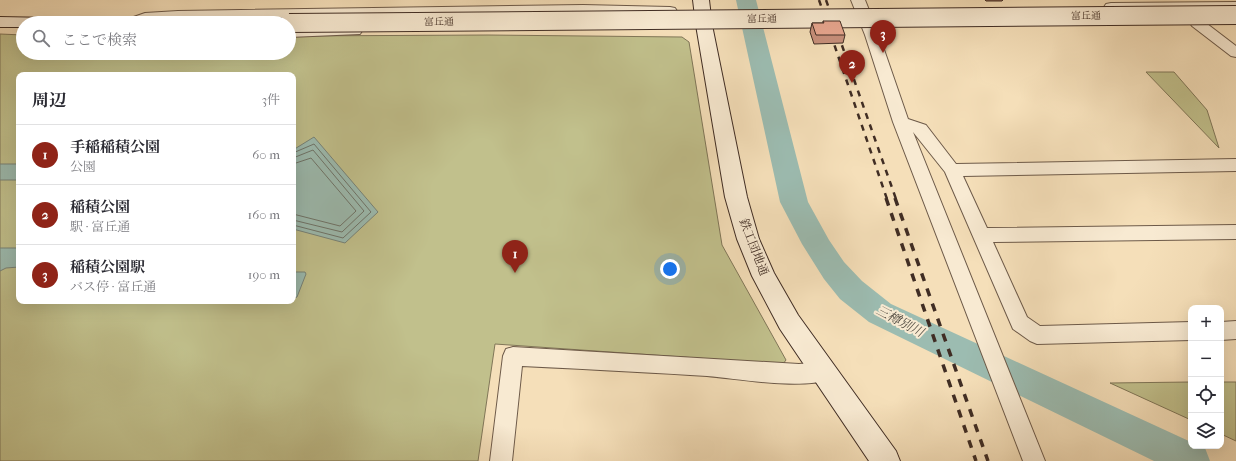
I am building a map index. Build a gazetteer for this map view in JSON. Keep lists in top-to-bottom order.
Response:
{
  "streets": {
    "street": ["富丘通", "鉄工団地通"]
  },
  "water": ["三樽別川"],
  "page": {
    "search": "ここで検索",
    "pins": ["3", "2", "1"],
    "heading": ["周辺", "3件"],
    "list": [
      {
        "mark": "1",
        "name": "手稲稲積公園",
        "note": "公園",
        "value": "60 m"
      },
      {
        "mark": "2",
        "name": "稲積公園",
        "note": "駅 · 富丘通",
        "value": "160 m"
      },
      {
        "mark": "3",
        "name": "稲積公園駅",
        "note": "バス停 · 富丘通",
        "value": "190 m"
      }
    ],
    "map_buttons": ["+", "−"]
  }
}
